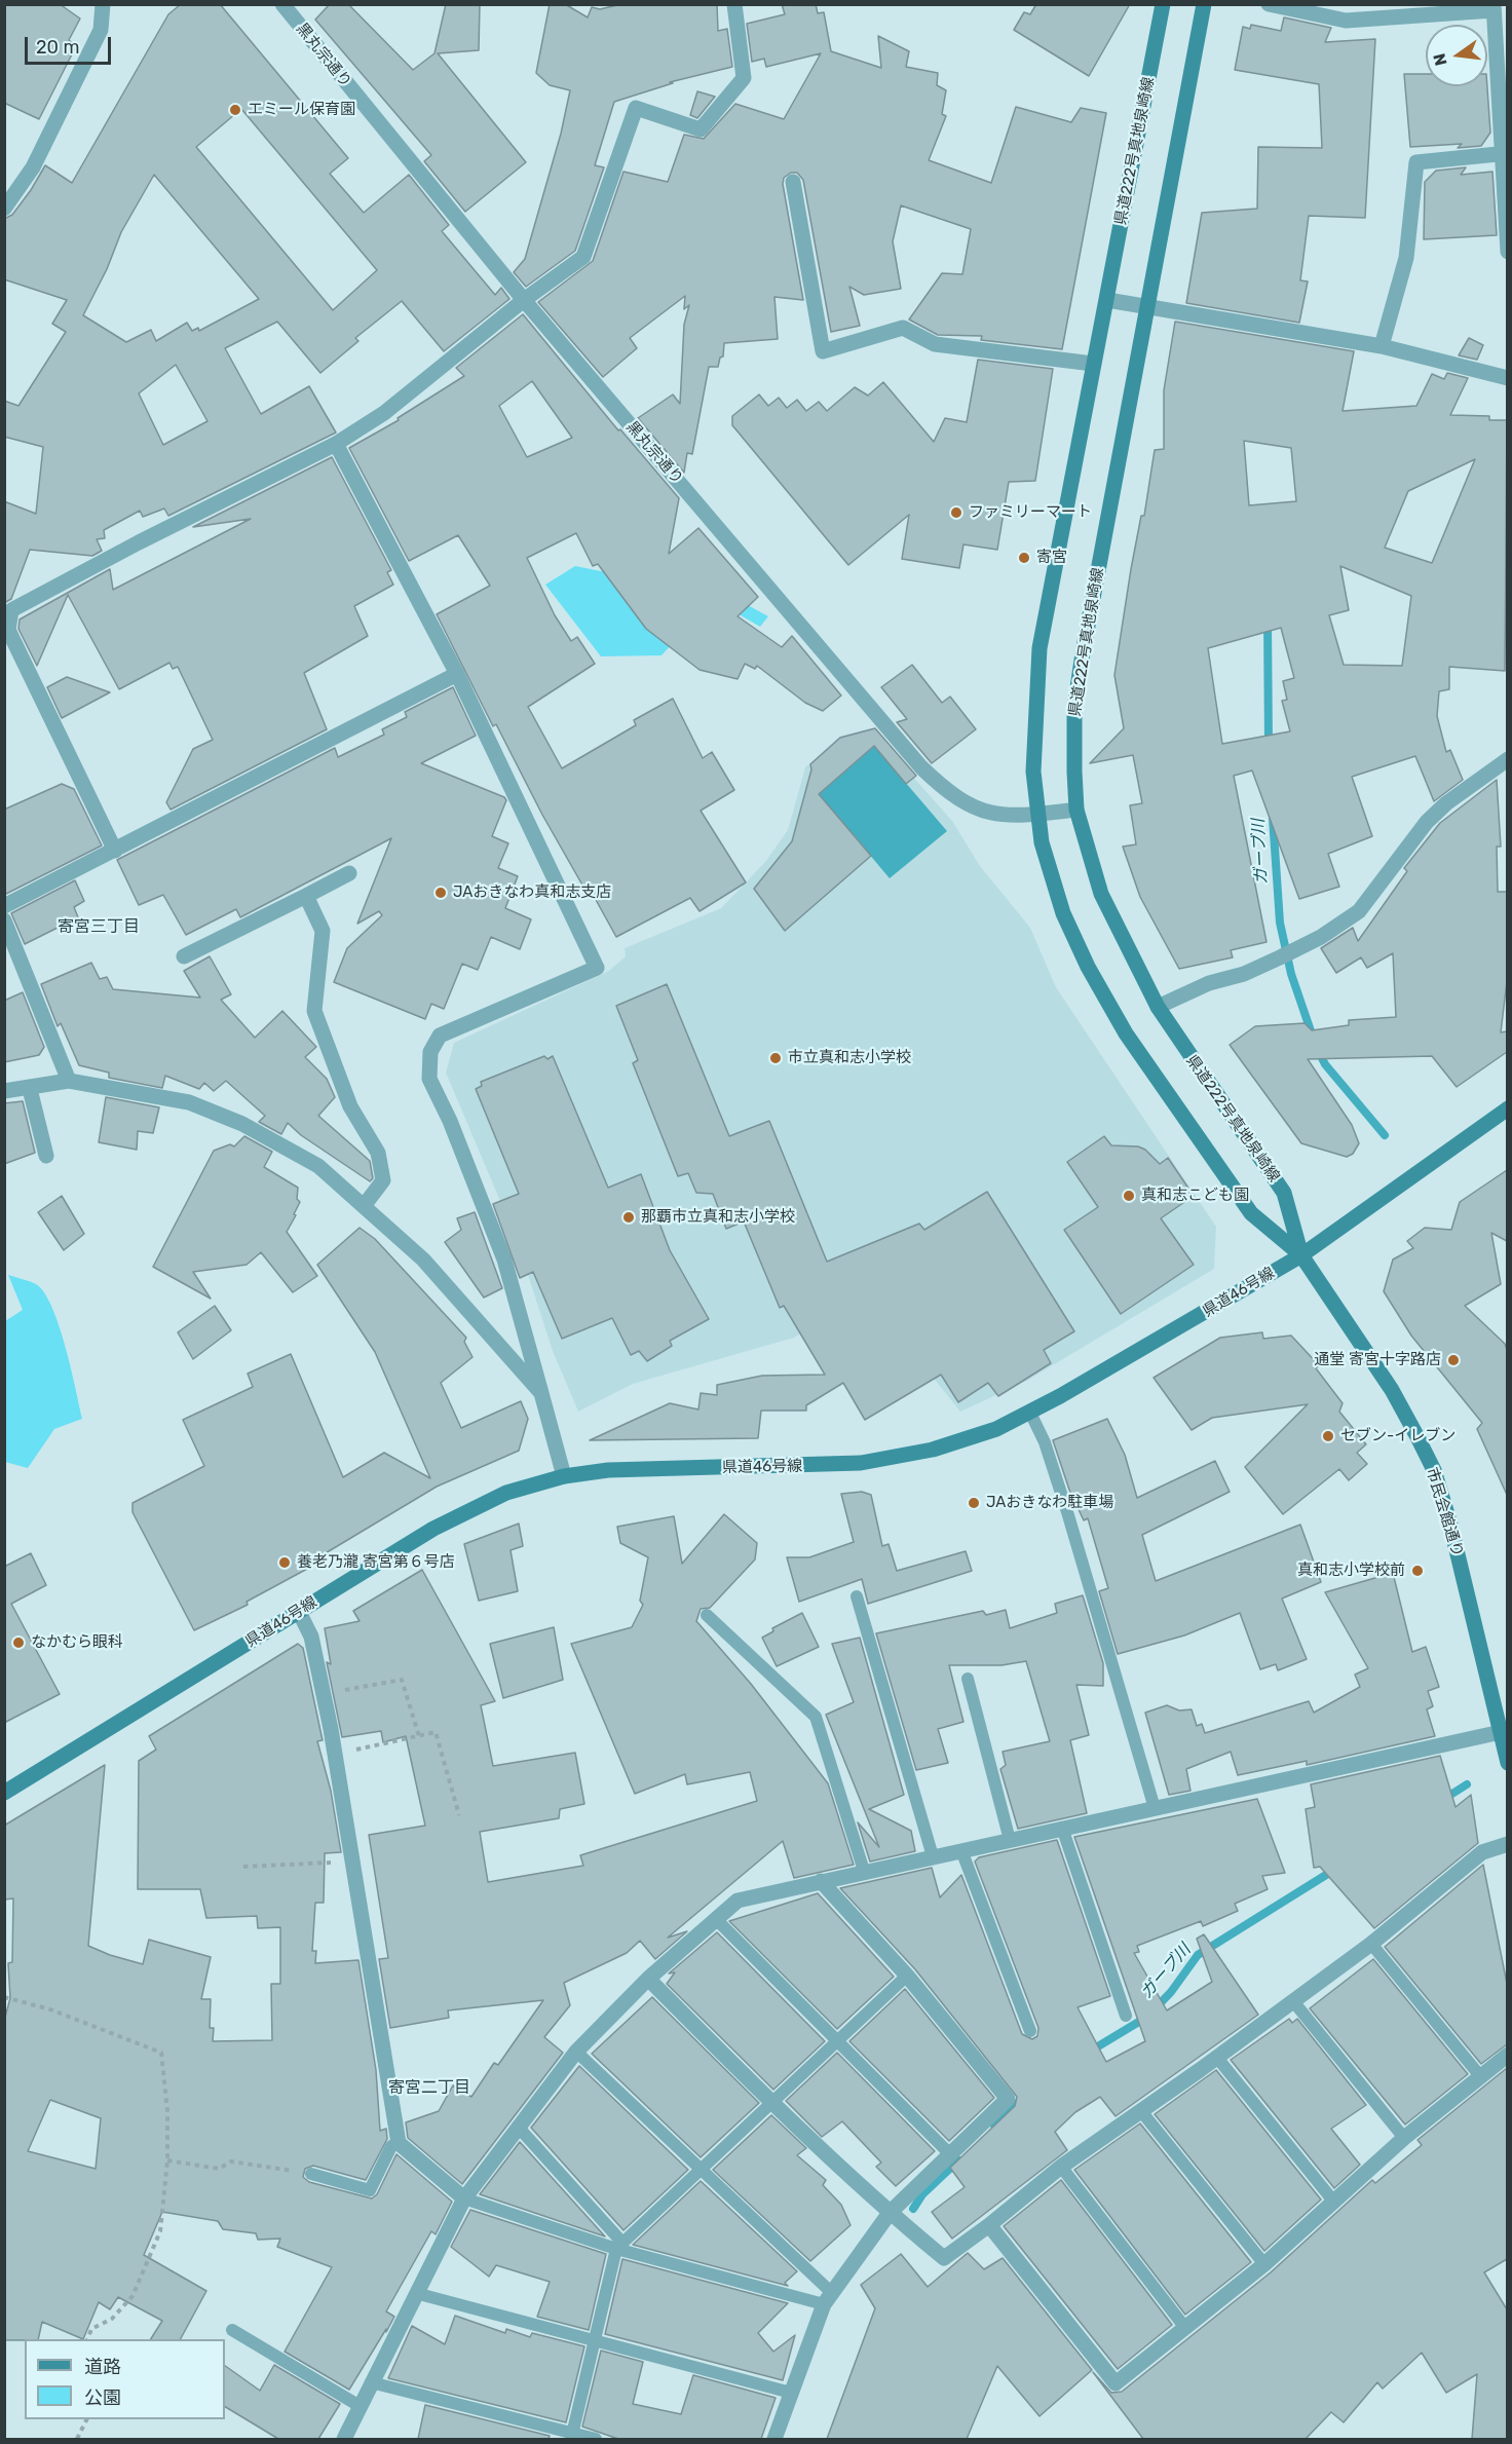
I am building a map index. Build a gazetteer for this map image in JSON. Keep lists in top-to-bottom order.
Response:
{
  "streets": {
    "main road": ["県道222号真地泉崎線", "県道46号線", "市民会館通り"],
    "street": ["黒丸宗通り"]
  },
  "crossings": [
    ["黒丸宗通り", "県道222号真地泉崎線"],
    ["県道222号真地泉崎線", "県道46号線"],
    ["県道222号真地泉崎線", "市民会館通り"],
    ["県道46号線", "市民会館通り"]
  ],
  "districts": ["寄宮三丁目", "寄宮二丁目"],
  "water": ["ガーブ川"],
  "places": [
    "エミール保育園",
    "ファミリーマート",
    "寄宮",
    "JAおきなわ真和志支店",
    "市立真和志小学校",
    "真和志こども園",
    "那覇市立真和志小学校",
    "通堂 寄宮十字路店",
    "セブン-イレブン",
    "JAおきなわ駐車場",
    "養老乃瀧 寄宮第６号店",
    "真和志小学校前",
    "なかむら眼科"
  ],
  "legend": ["道路", "公園"],
  "scale_bar": "20 m",
  "north": "left"
}
